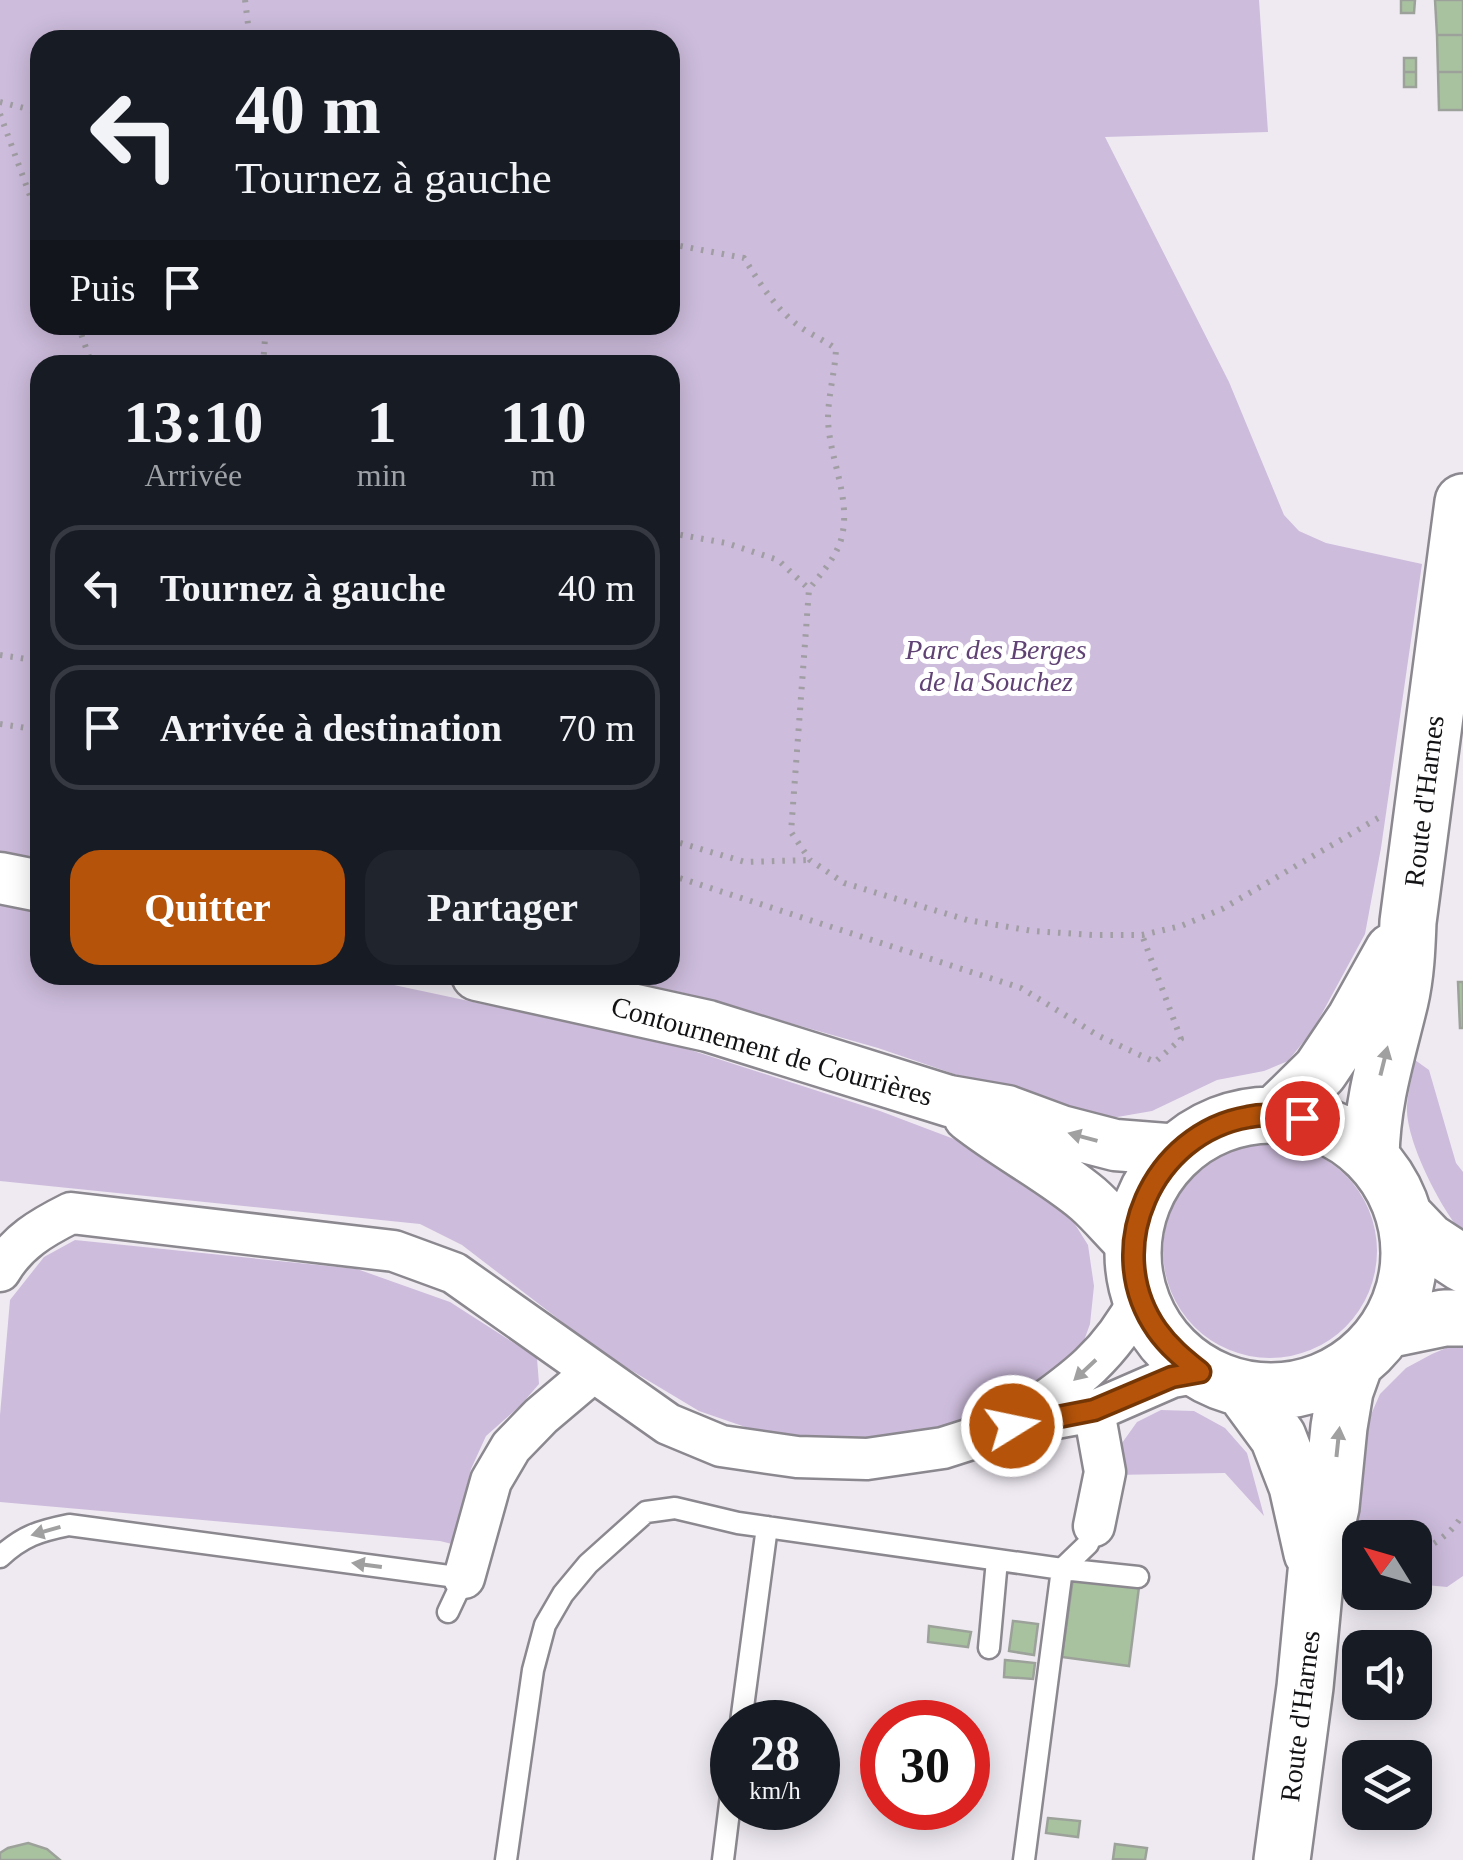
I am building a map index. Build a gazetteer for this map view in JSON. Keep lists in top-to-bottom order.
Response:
{
  "streets": {
    "main road": ["Route d'Harnes"],
    "street": ["Contournement de Courrières"]
  },
  "crossings": [
    ["Route d'Harnes", "Contournement de Courrières"]
  ],
  "parks": ["Parc des Berges de la Souchez"],
  "north": "top left",
  "page": {
    "turn": ["40 m", "Tournez à gauche"],
    "then": "Puis",
    "eta": [
      "13:10",
      "Arrivée",
      "1",
      "min",
      "110",
      "m"
    ],
    "list": [
      {
        "name": "Tournez à gauche",
        "value": "40 m"
      },
      {
        "name": "Arrivée à destination",
        "value": "70 m"
      }
    ],
    "buttons": ["Quitter", "Partager"],
    "speed": "28 km/h",
    "limit": "30"
  }
}
